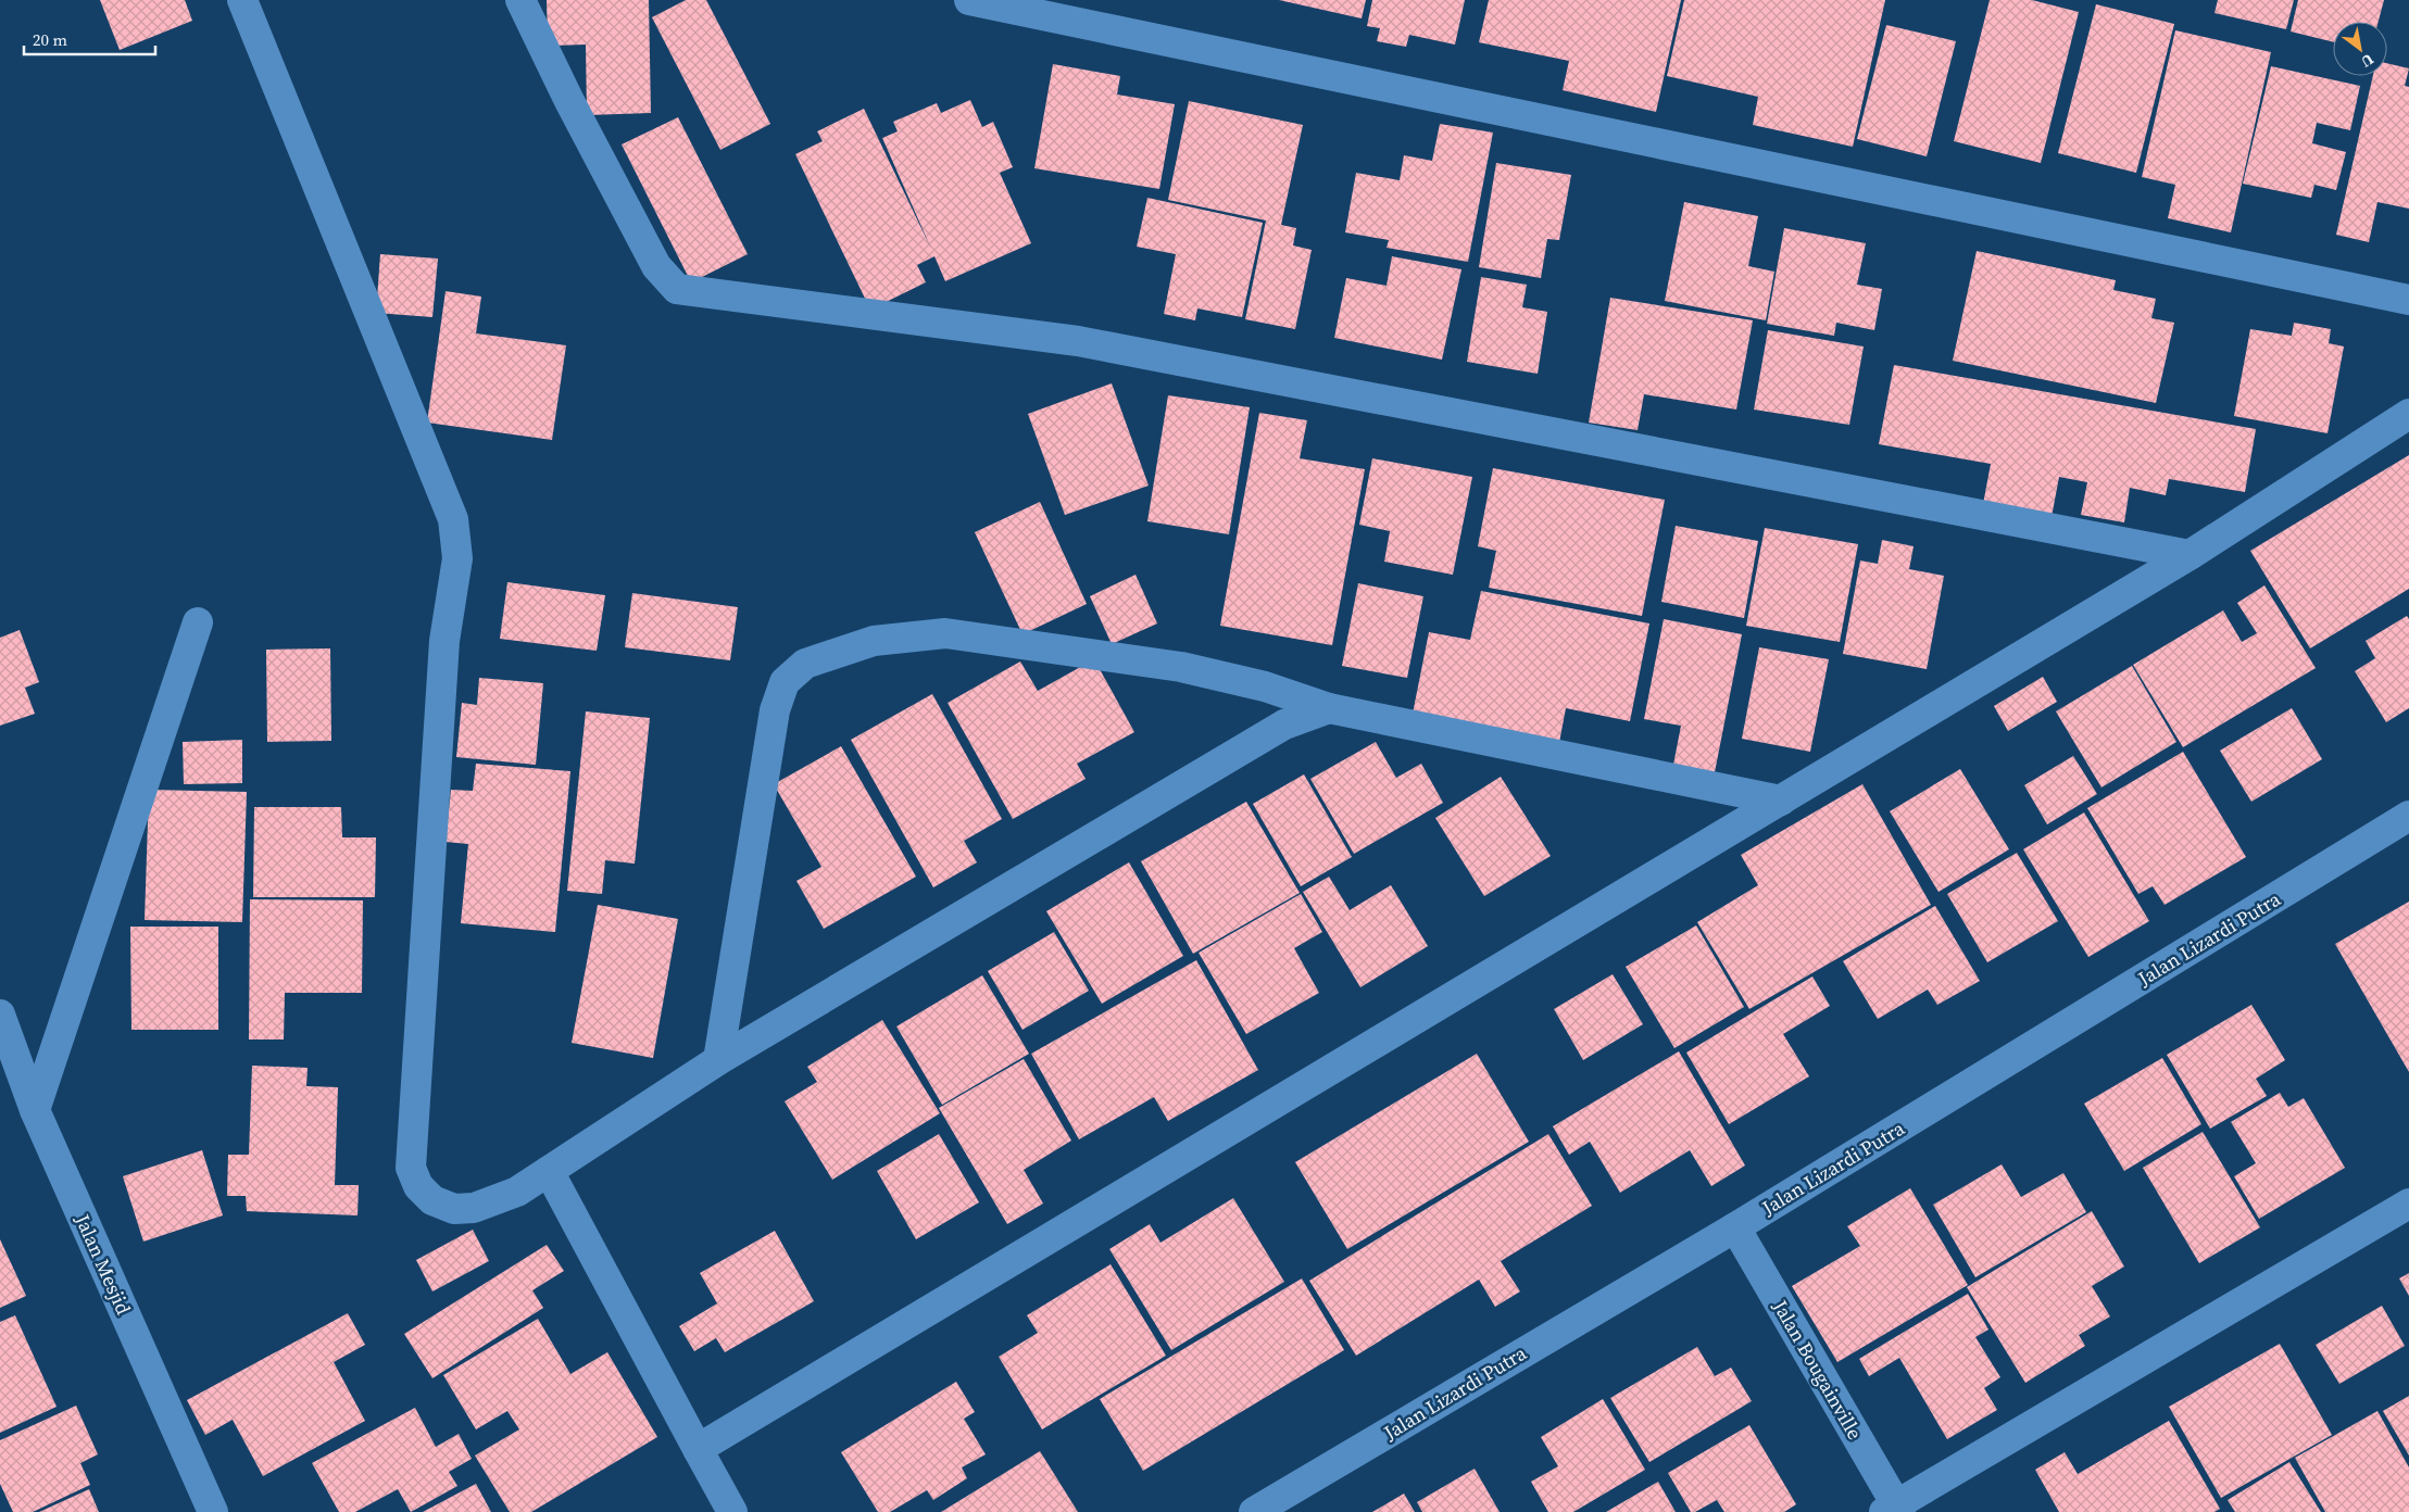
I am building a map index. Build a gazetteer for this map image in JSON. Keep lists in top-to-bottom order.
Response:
{
  "streets": {
    "street": ["Jalan Lizardi Putra", "Jalan Mesjid", "Jalan Bougainville"]
  },
  "crossings": [
    ["Jalan Lizardi Putra", "Jalan Bougainville"]
  ],
  "scale_bar": "20 m",
  "north": "bottom right"
}
